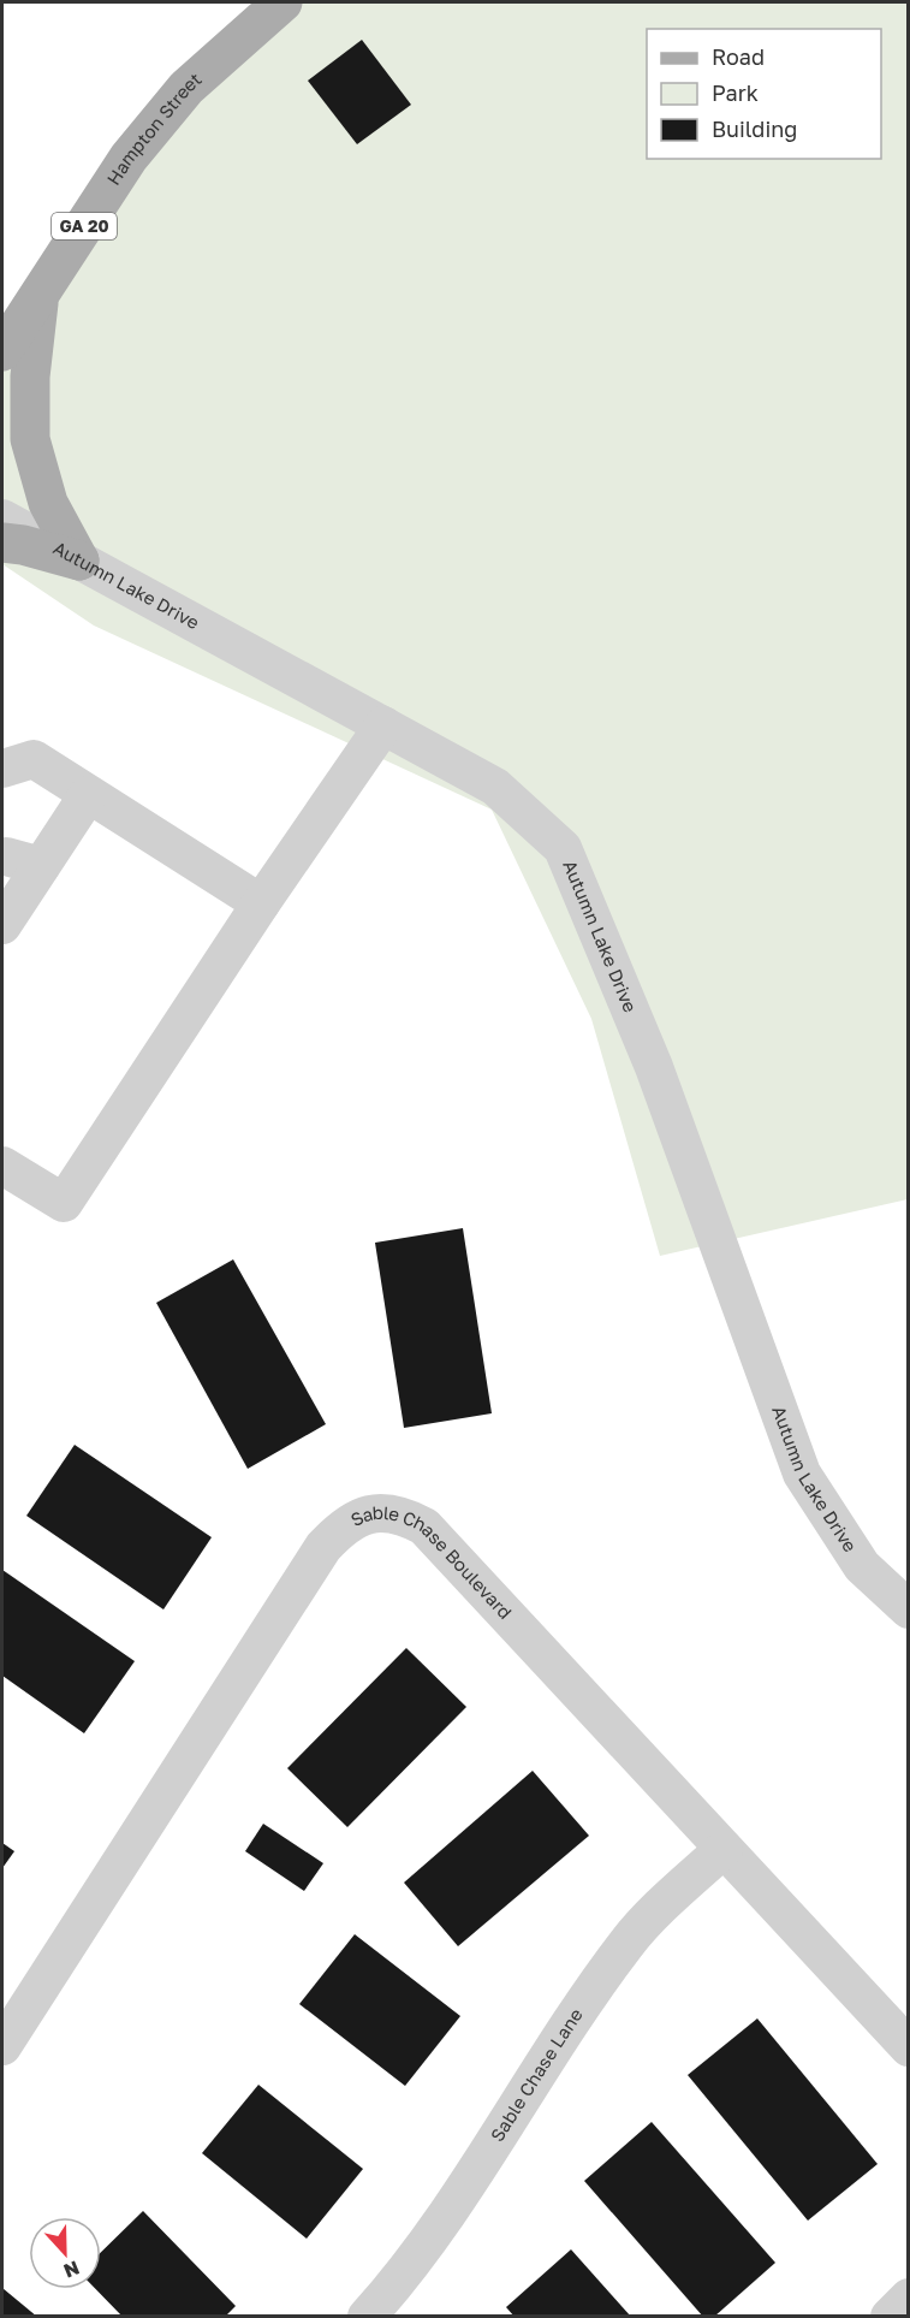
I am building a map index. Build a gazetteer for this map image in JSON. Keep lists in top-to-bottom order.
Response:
{
  "streets": {
    "main road": ["Hampton Street", "GA 20"],
    "street": ["Autumn Lake Drive", "Sable Chase Boulevard", "Sable Chase Lane"]
  },
  "crossings": [
    ["Sable Chase Boulevard", "Sable Chase Lane"]
  ],
  "legend": ["Road", "Park", "Building"],
  "north": "bottom"
}
